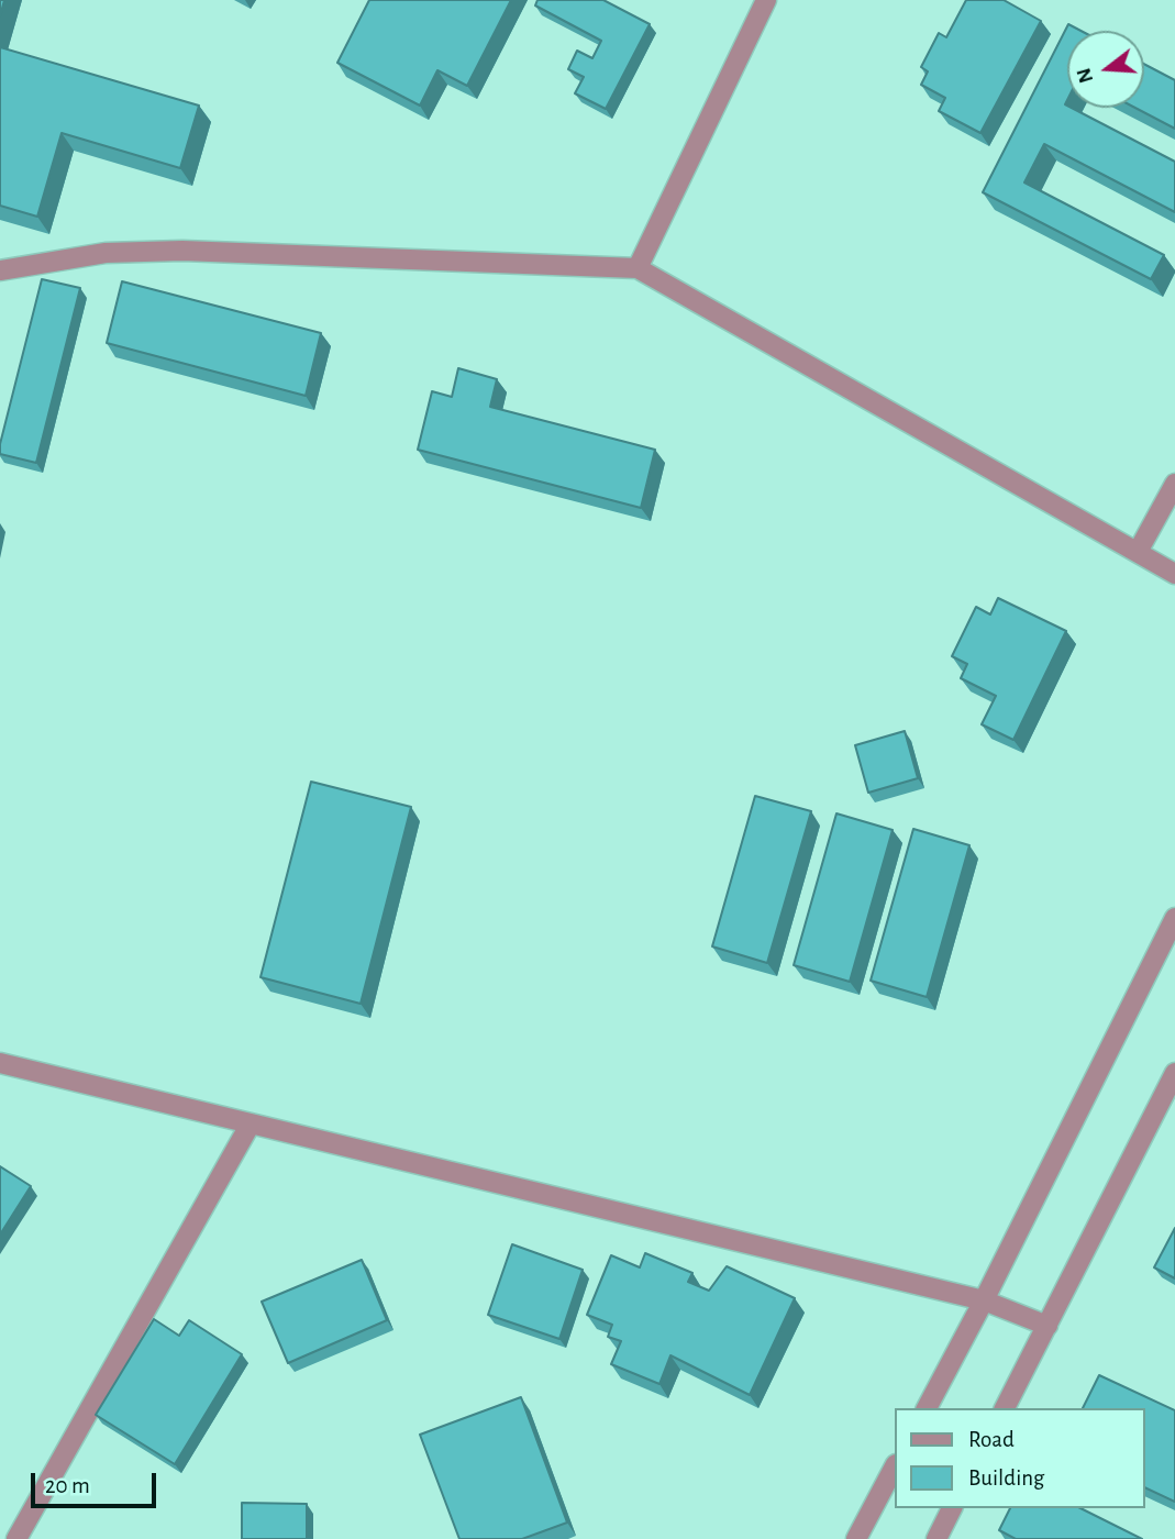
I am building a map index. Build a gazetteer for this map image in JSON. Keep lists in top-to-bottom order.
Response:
{
  "legend": ["Road", "Building"],
  "scale_bar": "20 m",
  "north": "left"
}
